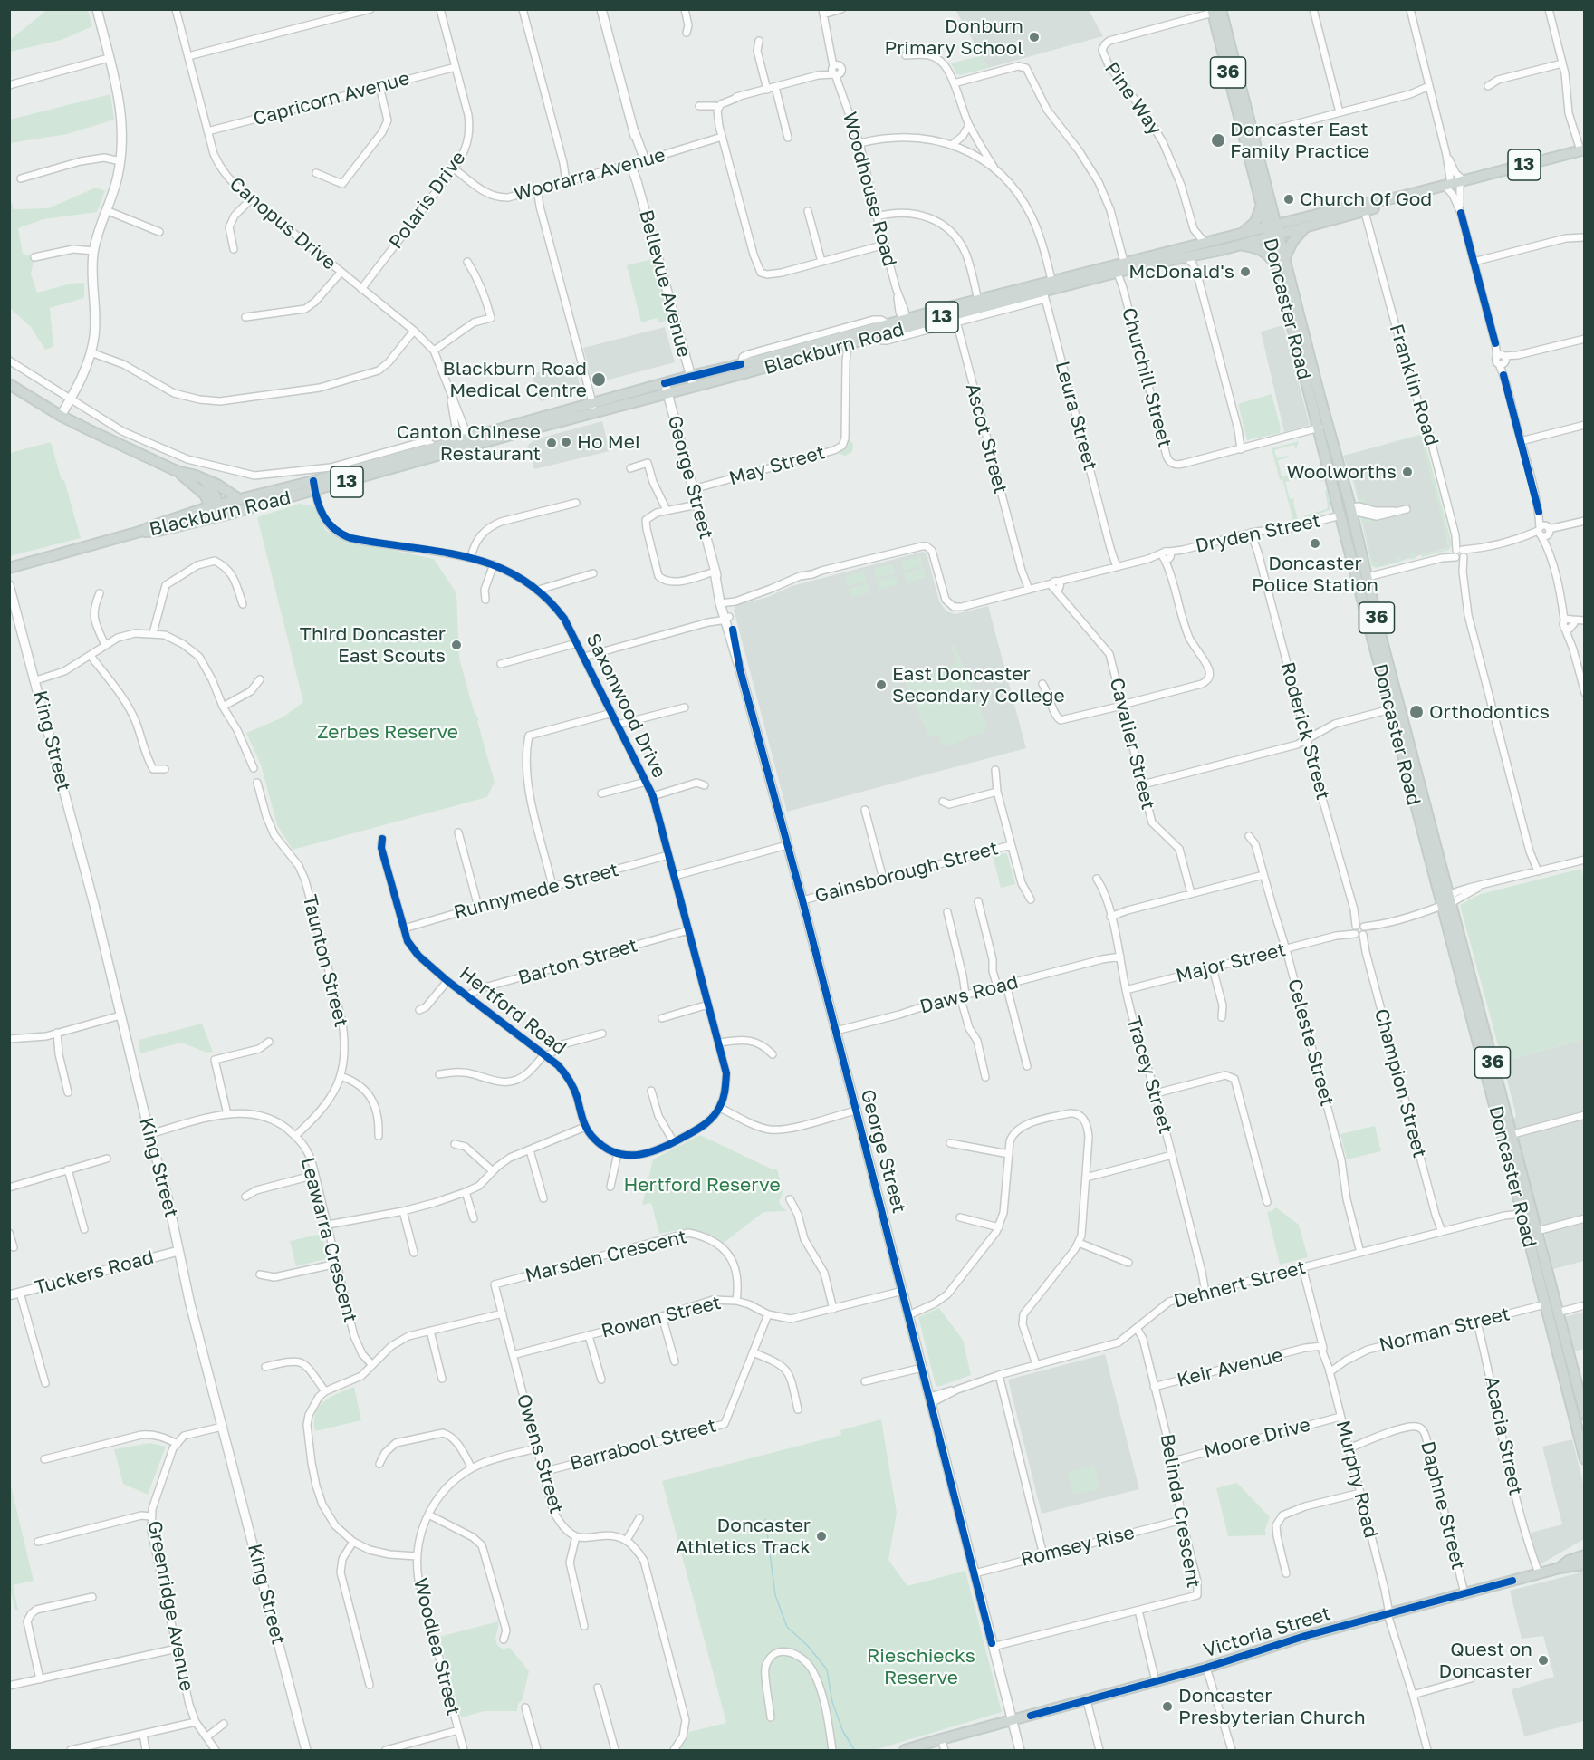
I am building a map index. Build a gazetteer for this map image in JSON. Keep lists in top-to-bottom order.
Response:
{
  "streets": {
    "main road": [
      "36",
      "13",
      "Bellevue Avenue",
      "Doncaster Road",
      "Blackburn Road",
      "George Street",
      "King Street",
      "Tuckers Road",
      "Victoria Street"
    ],
    "street": [
      "Capricorn Avenue",
      "Pine Way",
      "Woorarra Avenue",
      "Woodhouse Road",
      "Polaris Drive",
      "Canopus Drive",
      "Churchill Street",
      "Franklin Road",
      "Leura Street",
      "Ascot Street",
      "May Street",
      "Dryden Street",
      "Saxonwood Drive",
      "Roderick Street",
      "Cavalier Street",
      "Gainsborough Street",
      "Runnymede Street",
      "Taunton Street",
      "Barton Street",
      "Major Street",
      "Daws Road",
      "Hertford Road",
      "Celeste Street",
      "Tracey Street",
      "Champion Street",
      "Leawarra Crescent",
      "Marsden Crescent",
      "Dehnert Street",
      "Rowan Street",
      "Norman Street",
      "Keir Avenue",
      "Acacia Street",
      "Moore Drive",
      "Barrabool Street",
      "Owens Street",
      "Murphy Road",
      "Daphne Street",
      "Belinda Crescent",
      "Romsey Rise",
      "Greenridge Avenue",
      "Woodlea Street"
    ]
  },
  "crossings": [
    ["Capricorn Avenue", "Polaris Drive"],
    ["Capricorn Avenue", "Canopus Drive"],
    ["Pine Way", "Doncaster Road"],
    ["Pine Way", "Blackburn Road"],
    ["Woorarra Avenue", "Polaris Drive"],
    ["Woorarra Avenue", "Bellevue Avenue"],
    ["Woodhouse Road", "Blackburn Road"],
    ["Polaris Drive", "Canopus Drive"],
    ["Canopus Drive", "Blackburn Road"],
    ["Bellevue Avenue", "Blackburn Road"],
    ["Doncaster Road", "Blackburn Road"],
    ["Doncaster Road", "Churchill Street"],
    ["Doncaster Road", "Dryden Street"],
    ["Doncaster Road", "Major Street"],
    ["Doncaster Road", "Dehnert Street"],
    ["Doncaster Road", "Norman Street"],
    ["Blackburn Road", "Churchill Street"],
    ["Blackburn Road", "Franklin Road"],
    ["Blackburn Road", "Leura Street"],
    ["Blackburn Road", "Ascot Street"],
    ["Blackburn Road", "May Street"],
    ["Blackburn Road", "George Street"],
    ["Blackburn Road", "Saxonwood Drive"],
    ["Franklin Road", "Major Street"],
    ["Leura Street", "Dryden Street"],
    ["Ascot Street", "Dryden Street"],
    ["May Street", "George Street"],
    ["George Street", "Dryden Street"],
    ["George Street", "Gainsborough Street"],
    ["George Street", "Daws Road"],
    ["George Street", "Dehnert Street"],
    ["George Street", "Rowan Street"],
    ["George Street", "Belinda Crescent"],
    ["George Street", "Romsey Rise"],
    ["George Street", "Victoria Street"],
    ["Dryden Street", "Roderick Street"],
    ["Dryden Street", "Cavalier Street"],
    ["Saxonwood Drive", "Runnymede Street"],
    ["Saxonwood Drive", "Barton Street"],
    ["Roderick Street", "Major Street"],
    ["Roderick Street", "Champion Street"],
    ["King Street", "Leawarra Crescent"],
    ["King Street", "Tuckers Road"],
    ["Runnymede Street", "Hertford Road"],
    ["Taunton Street", "Leawarra Crescent"],
    ["Barton Street", "Hertford Road"],
    ["Major Street", "Celeste Street"],
    ["Major Street", "Tracey Street"],
    ["Major Street", "Champion Street"],
    ["Daws Road", "Tracey Street"],
    ["Celeste Street", "Dehnert Street"],
    ["Tracey Street", "Dehnert Street"],
    ["Champion Street", "Dehnert Street"],
    ["Marsden Crescent", "Rowan Street"],
    ["Marsden Crescent", "Owens Street"],
    ["Dehnert Street", "Murphy Road"],
    ["Dehnert Street", "Belinda Crescent"],
    ["Rowan Street", "Barrabool Street"],
    ["Rowan Street", "Owens Street"],
    ["Norman Street", "Acacia Street"],
    ["Norman Street", "Murphy Road"],
    ["Keir Avenue", "Murphy Road"],
    ["Keir Avenue", "Belinda Crescent"],
    ["Acacia Street", "Victoria Street"],
    ["Moore Drive", "Murphy Road"],
    ["Moore Drive", "Belinda Crescent"],
    ["Barrabool Street", "Owens Street"],
    ["Owens Street", "Woodlea Street"],
    ["Murphy Road", "Daphne Street"],
    ["Murphy Road", "Victoria Street"],
    ["Daphne Street", "Victoria Street"],
    ["Belinda Crescent", "Romsey Rise"]
  ],
  "parks": ["Zerbes Reserve", "Hertford Reserve", "Rieschiecks Reserve"],
  "places": [
    "Donburn Primary School",
    "Doncaster East Family Practice",
    "Church Of God",
    "McDonald's",
    "Blackburn Road Medical Centre",
    "Ho Mei",
    "Canton Chinese Restaurant",
    "Woolworths",
    "Doncaster Police Station",
    "Third Doncaster East Scouts",
    "East Doncaster Secondary College",
    "Orthodontics",
    "Doncaster Athletics Track",
    "Quest on Doncaster",
    "Doncaster Presbyterian Church"
  ]
}
